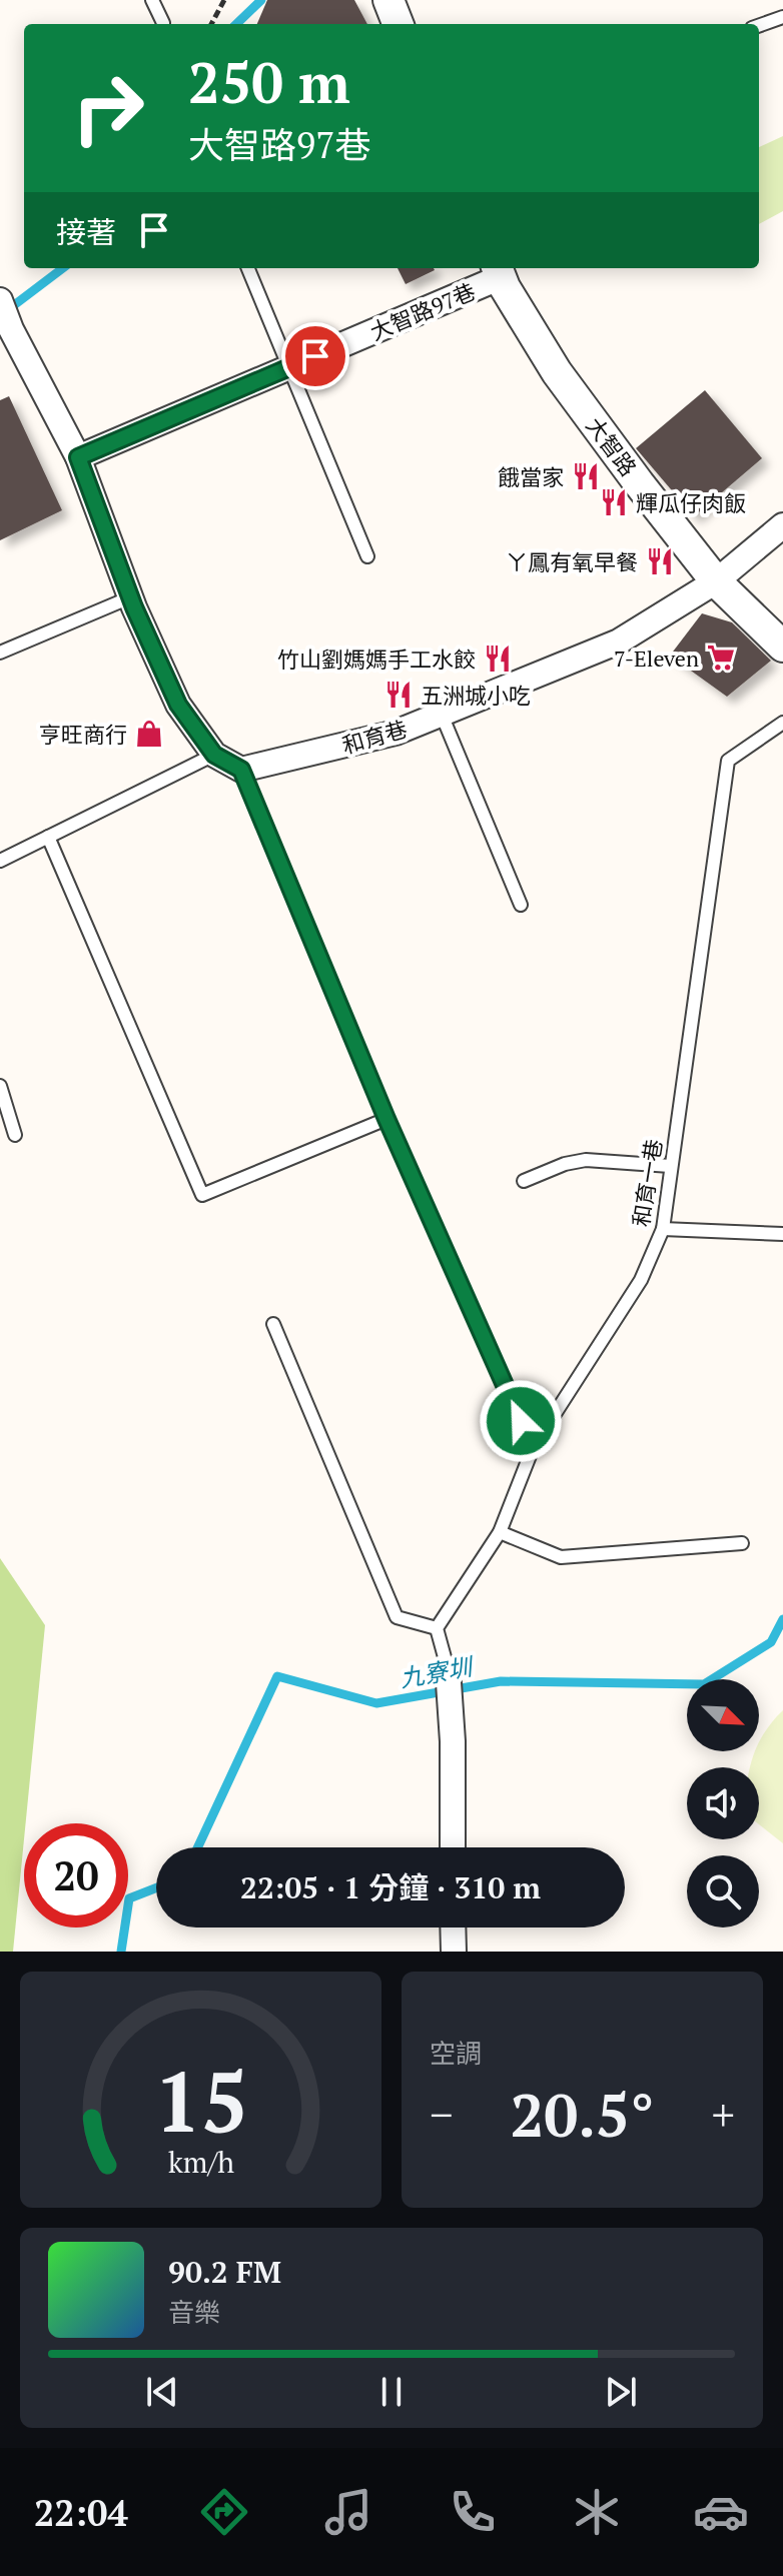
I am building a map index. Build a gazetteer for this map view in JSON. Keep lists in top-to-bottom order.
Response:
{
  "streets": {
    "street": ["大智路97巷", "大智路", "和育巷"],
    "lane": ["和育一巷"]
  },
  "crossings": [
    ["大智路97巷", "大智路"],
    ["大智路", "和育巷"]
  ],
  "water": ["九寮圳"],
  "places": {
    "restaurant": [
      "餓當家",
      "輝瓜仔肉飯",
      "ㄚ鳳有氧早餐",
      "竹山劉媽媽手工水餃",
      "五洲城小吃"
    ],
    "supermarket": ["7-Eleven"],
    "shop": ["亨旺商行"]
  },
  "north": "bottom right",
  "page": {
    "turn": ["250 m", "大智路97巷"],
    "then": "接著",
    "limit": "20",
    "trip": "22:05 · 1 分鐘 · 310 m",
    "tile": "空調",
    "heat": ["−", "20.5°", "+"],
    "song": ["90.2 FM", "音樂"],
    "tabs": "22:04",
    "gauge": ["15", "km/h"]
  }
}
